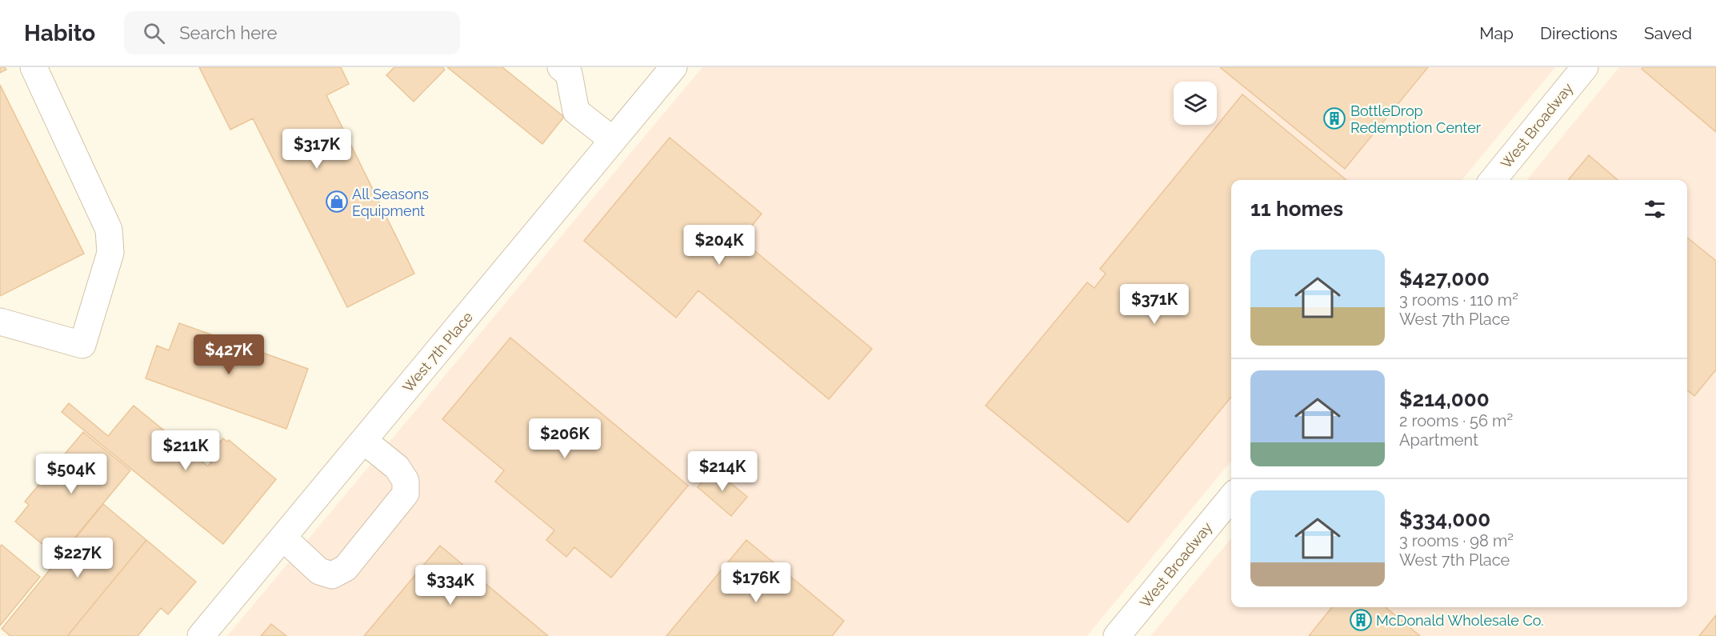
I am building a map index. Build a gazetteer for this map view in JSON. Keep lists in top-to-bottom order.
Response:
{
  "streets": {
    "street": ["West Broadway", "West 7th Place"]
  },
  "places": {
    "building": ["BottleDrop Redemption Center", "McDonald Wholesale Co."],
    "shop": ["All Seasons Equipment"]
  },
  "page": {
    "header": "Habito",
    "search": "Search here",
    "nav": ["Map", "Directions", "Saved"],
    "price": [
      "$317K",
      "$204K",
      "$371K",
      "$427K",
      "$206K",
      "$211K",
      "$214K",
      "$504K",
      "$227K",
      "$176K",
      "$334K"
    ],
    "heading": "11 homes",
    "list": [
      {
        "name": "$427,000",
        "note": "3 rooms · 110 m² · West 7th Place"
      },
      {
        "name": "$214,000",
        "note": "2 rooms · 56 m² · Apartment"
      },
      {
        "name": "$334,000",
        "note": "3 rooms · 98 m² · West 7th Place"
      }
    ]
  }
}
